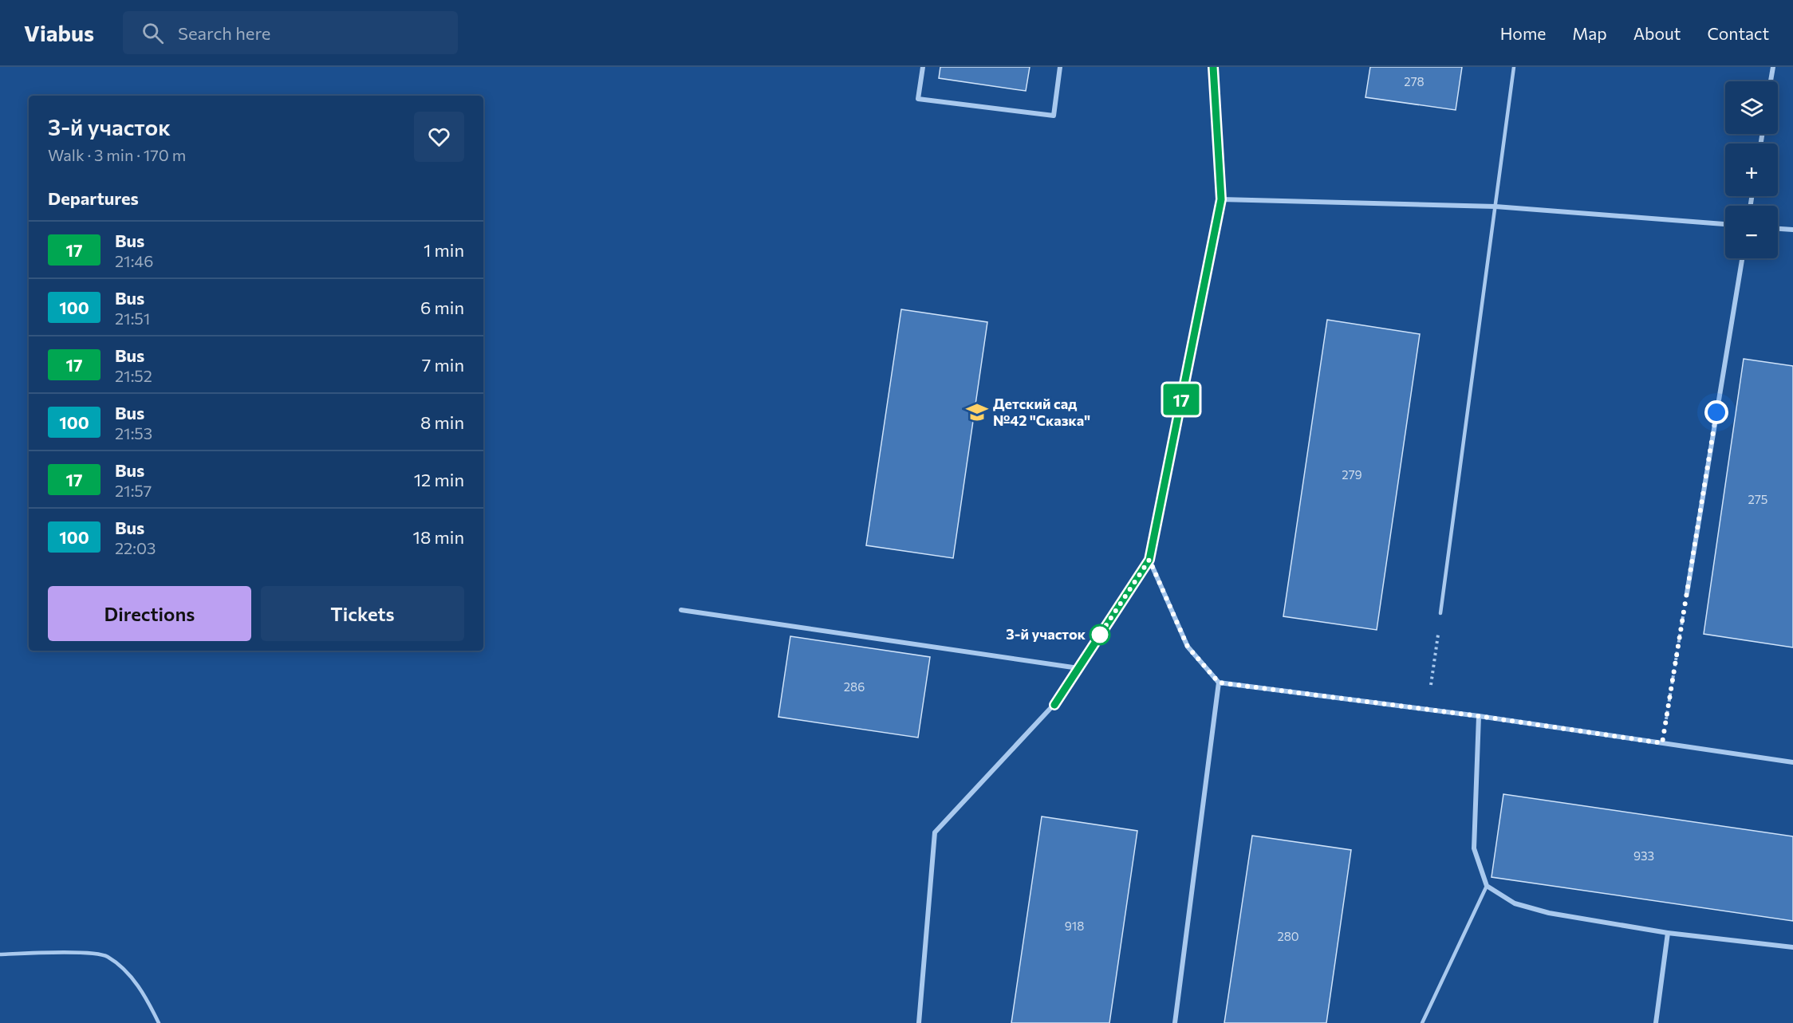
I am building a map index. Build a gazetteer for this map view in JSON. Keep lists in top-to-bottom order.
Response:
{
  "places": {
    "school or university": ["Детский сад №42 \"Сказка\""],
    "other": ["3-й участок"]
  },
  "lines": ["bus line 17"],
  "house_numbers": [
    "278",
    "279",
    "275",
    "286",
    "933",
    "918",
    "280"
  ],
  "page": {
    "header": "Viabus",
    "search": "Search here",
    "nav": [
      "Home",
      "Map",
      "About",
      "Contact"
    ],
    "on_map": "17",
    "map_buttons": ["+", "−"],
    "heading": [
      ["3-й участок", "Walk · 3 min · 170 m"],
      "Departures"
    ],
    "list": [
      {
        "mark": "17",
        "name": "Bus",
        "note": "21:46",
        "value": "1 min"
      },
      {
        "mark": "100",
        "name": "Bus",
        "note": "21:51",
        "value": "6 min"
      },
      {
        "mark": "17",
        "name": "Bus",
        "note": "21:52",
        "value": "7 min"
      },
      {
        "mark": "100",
        "name": "Bus",
        "note": "21:53",
        "value": "8 min"
      },
      {
        "mark": "17",
        "name": "Bus",
        "note": "21:57",
        "value": "12 min"
      },
      {
        "mark": "100",
        "name": "Bus",
        "note": "22:03",
        "value": "18 min"
      }
    ],
    "buttons": ["Directions", "Tickets"]
  }
}
